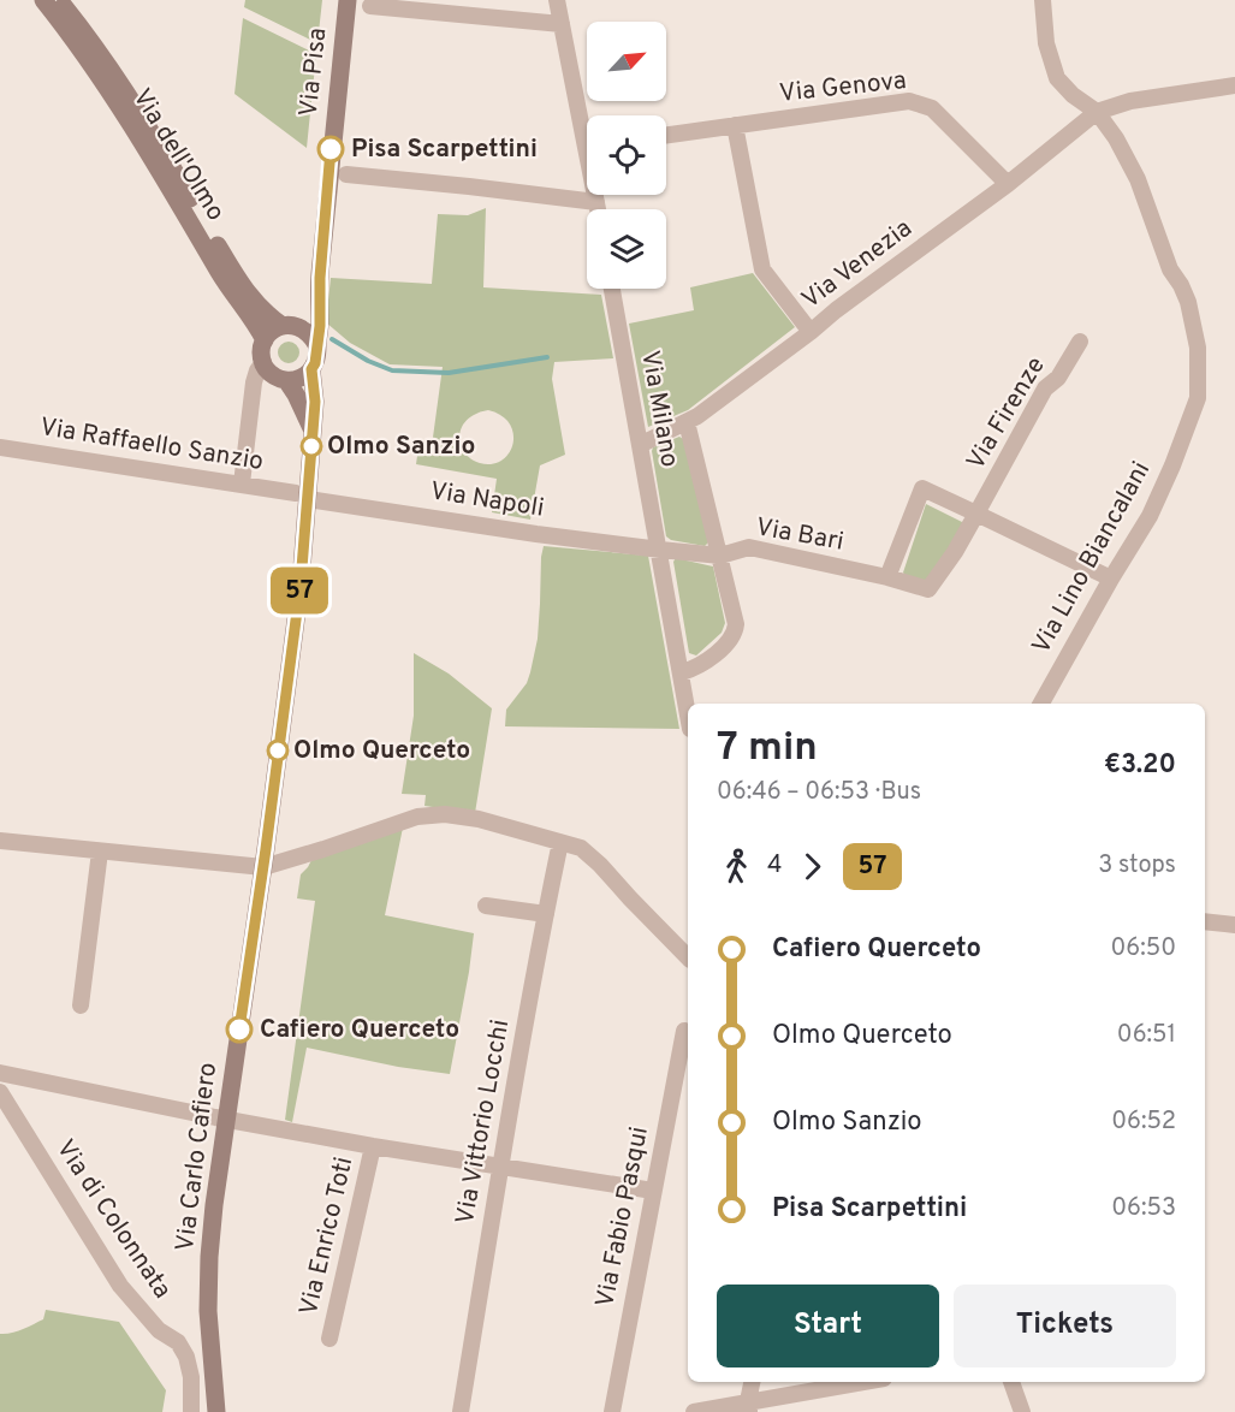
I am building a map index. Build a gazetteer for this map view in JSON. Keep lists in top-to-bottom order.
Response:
{
  "streets": {
    "main road": ["Via Pisa", "Via dell'Olmo", "Via Carlo Cafiero"],
    "street": [
      "Via Genova",
      "Via Venezia",
      "Via Milano",
      "Via Firenze",
      "Via Raffaello Sanzio",
      "Via Napoli",
      "Via Bari",
      "Via Lino Biancalani",
      "Via Vittorio Locchi",
      "Via Fabio Pasqui",
      "Via di Colonnata",
      "Via Enrico Toti"
    ]
  },
  "crossings": [
    ["Via Pisa", "Via dell'Olmo"],
    ["Via Genova", "Via Venezia"],
    ["Via Venezia", "Via Milano"],
    ["Via Venezia", "Via Lino Biancalani"],
    ["Via Milano", "Via Napoli"],
    ["Via Milano", "Via Bari"],
    ["Via Firenze", "Via Bari"],
    ["Via Raffaello Sanzio", "Via Napoli"],
    ["Via Napoli", "Via Bari"]
  ],
  "places": [
    "Pisa Scarpettini",
    "Olmo Sanzio",
    "Olmo Querceto",
    "Cafiero Querceto"
  ],
  "lines": ["bus line 57"],
  "north": "top right",
  "page": {
    "on_map": "57",
    "heading": ["7 min", "06:46 – 06:53 · Bus", "€3.20"],
    "legs": ["4", "57", "3 stops"],
    "list": [
      {
        "name": "Cafiero Querceto",
        "value": "06:50"
      },
      {
        "name": "Olmo Querceto",
        "value": "06:51"
      },
      {
        "name": "Olmo Sanzio",
        "value": "06:52"
      },
      {
        "name": "Pisa Scarpettini",
        "value": "06:53"
      }
    ],
    "buttons": ["Start", "Tickets"]
  }
}
